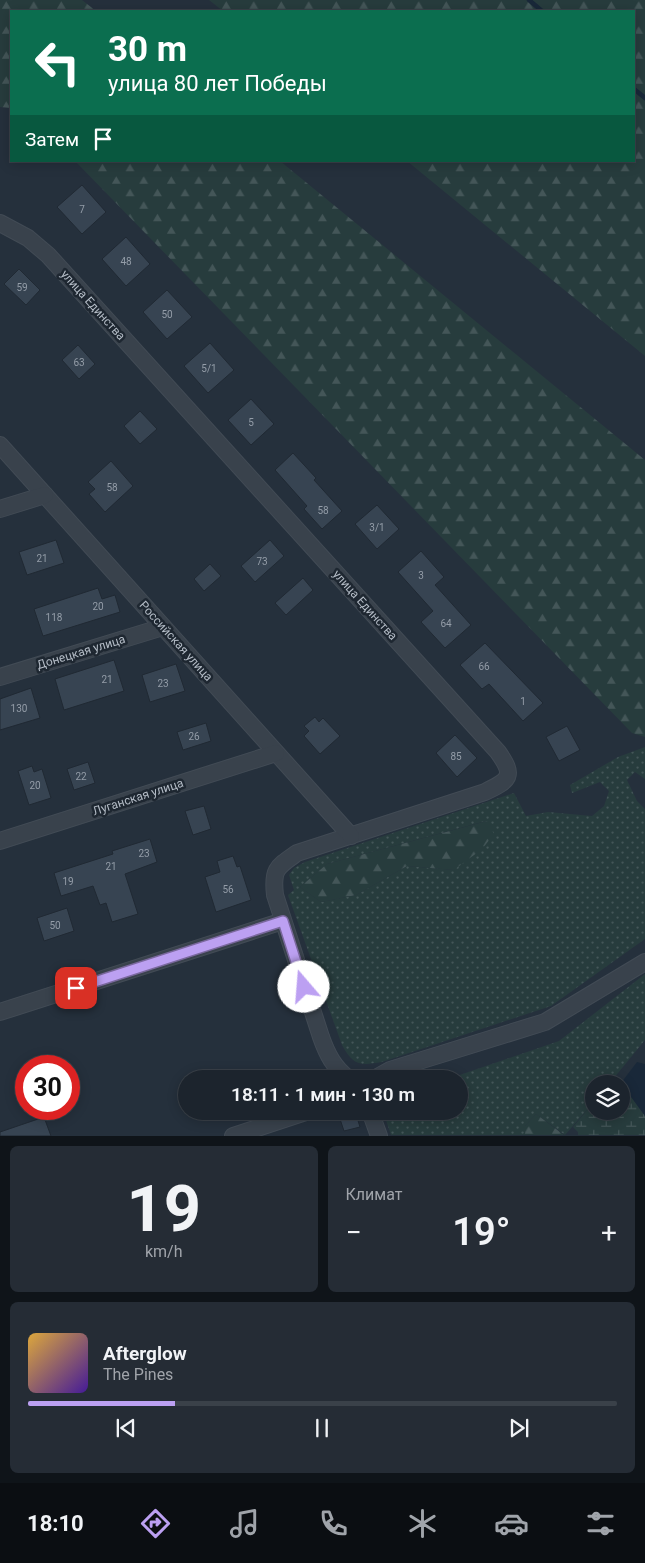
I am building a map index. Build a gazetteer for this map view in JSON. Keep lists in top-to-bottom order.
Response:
{
  "streets": {
    "street": [
      "улица Единства",
      "Российская улица",
      "Донецкая улица",
      "Луганская улица"
    ]
  },
  "crossings": [
    ["улица Единства", "Российская улица"],
    ["Российская улица", "Донецкая улица"],
    ["Российская улица", "Луганская улица"]
  ],
  "house_numbers": [
    "7",
    "48",
    "59",
    "50",
    "63",
    "5/1",
    "5",
    "58",
    "58",
    "3/1",
    "21",
    "73",
    "3",
    "20",
    "118",
    "64",
    "66",
    "21",
    "23",
    "1",
    "130",
    "26",
    "85",
    "22",
    "20",
    "23",
    "21",
    "19",
    "56",
    "50"
  ],
  "page": {
    "turn": ["30 m", "улица 80 лет Победы"],
    "then": "Затем",
    "limit": "30",
    "trip": "18:11 · 1 мин · 130 m",
    "tile": [
      ["19", "km/h"],
      "Климат"
    ],
    "heat": ["−", "19°", "+"],
    "song": ["Afterglow", "The Pines"],
    "tabs": "18:10"
  }
}
